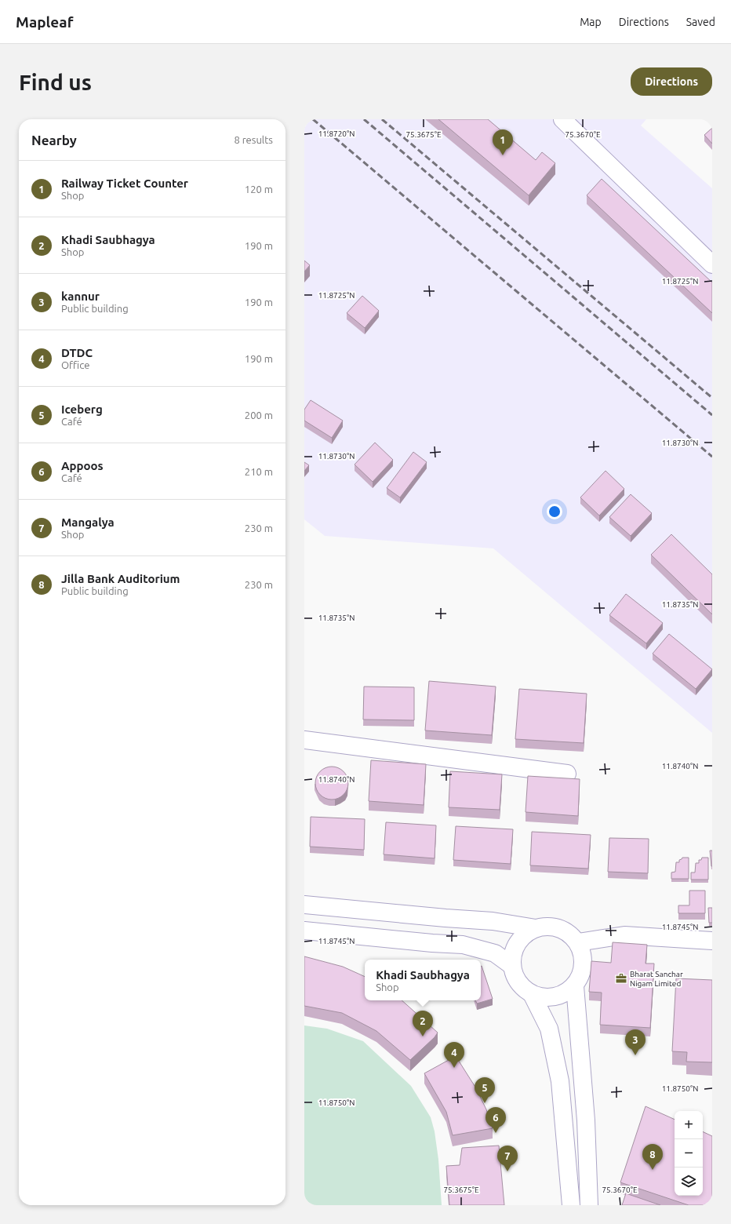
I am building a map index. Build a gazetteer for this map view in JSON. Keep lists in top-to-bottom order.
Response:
{
  "places": {
    "office": ["Bharat Sanchar Nigam Limited"]
  },
  "page": {
    "header": "Mapleaf",
    "nav": ["Map", "Directions", "Saved"],
    "buttons": "Directions",
    "title": "Find us",
    "heading": ["Nearby", "8 results"],
    "pins": [
      "1",
      "2",
      "3",
      "4",
      "5",
      "6",
      "8",
      "7"
    ],
    "list": [
      {
        "mark": "1",
        "name": "Railway Ticket Counter",
        "note": "Shop",
        "value": "120 m"
      },
      {
        "mark": "2",
        "name": "Khadi Saubhagya",
        "note": "Shop",
        "value": "190 m"
      },
      {
        "mark": "3",
        "name": "kannur",
        "note": "Public building",
        "value": "190 m"
      },
      {
        "mark": "4",
        "name": "DTDC",
        "note": "Office",
        "value": "190 m"
      },
      {
        "mark": "5",
        "name": "Iceberg",
        "note": "Café",
        "value": "200 m"
      },
      {
        "mark": "6",
        "name": "Appoos",
        "note": "Café",
        "value": "210 m"
      },
      {
        "mark": "7",
        "name": "Mangalya",
        "note": "Shop",
        "value": "230 m"
      },
      {
        "mark": "8",
        "name": "Jilla Bank Auditorium",
        "note": "Public building",
        "value": "230 m"
      }
    ],
    "popup": ["Khadi Saubhagya", "Shop"],
    "map_buttons": ["+", "−"]
  },
  "coordinates": [
    "11.8720°N",
    "75.3675°E",
    "75.3670°E",
    "11.8725°N",
    "11.8730°N",
    "11.8735°N",
    "11.8740°N",
    "11.8745°N",
    "11.8750°N"
  ]
}
